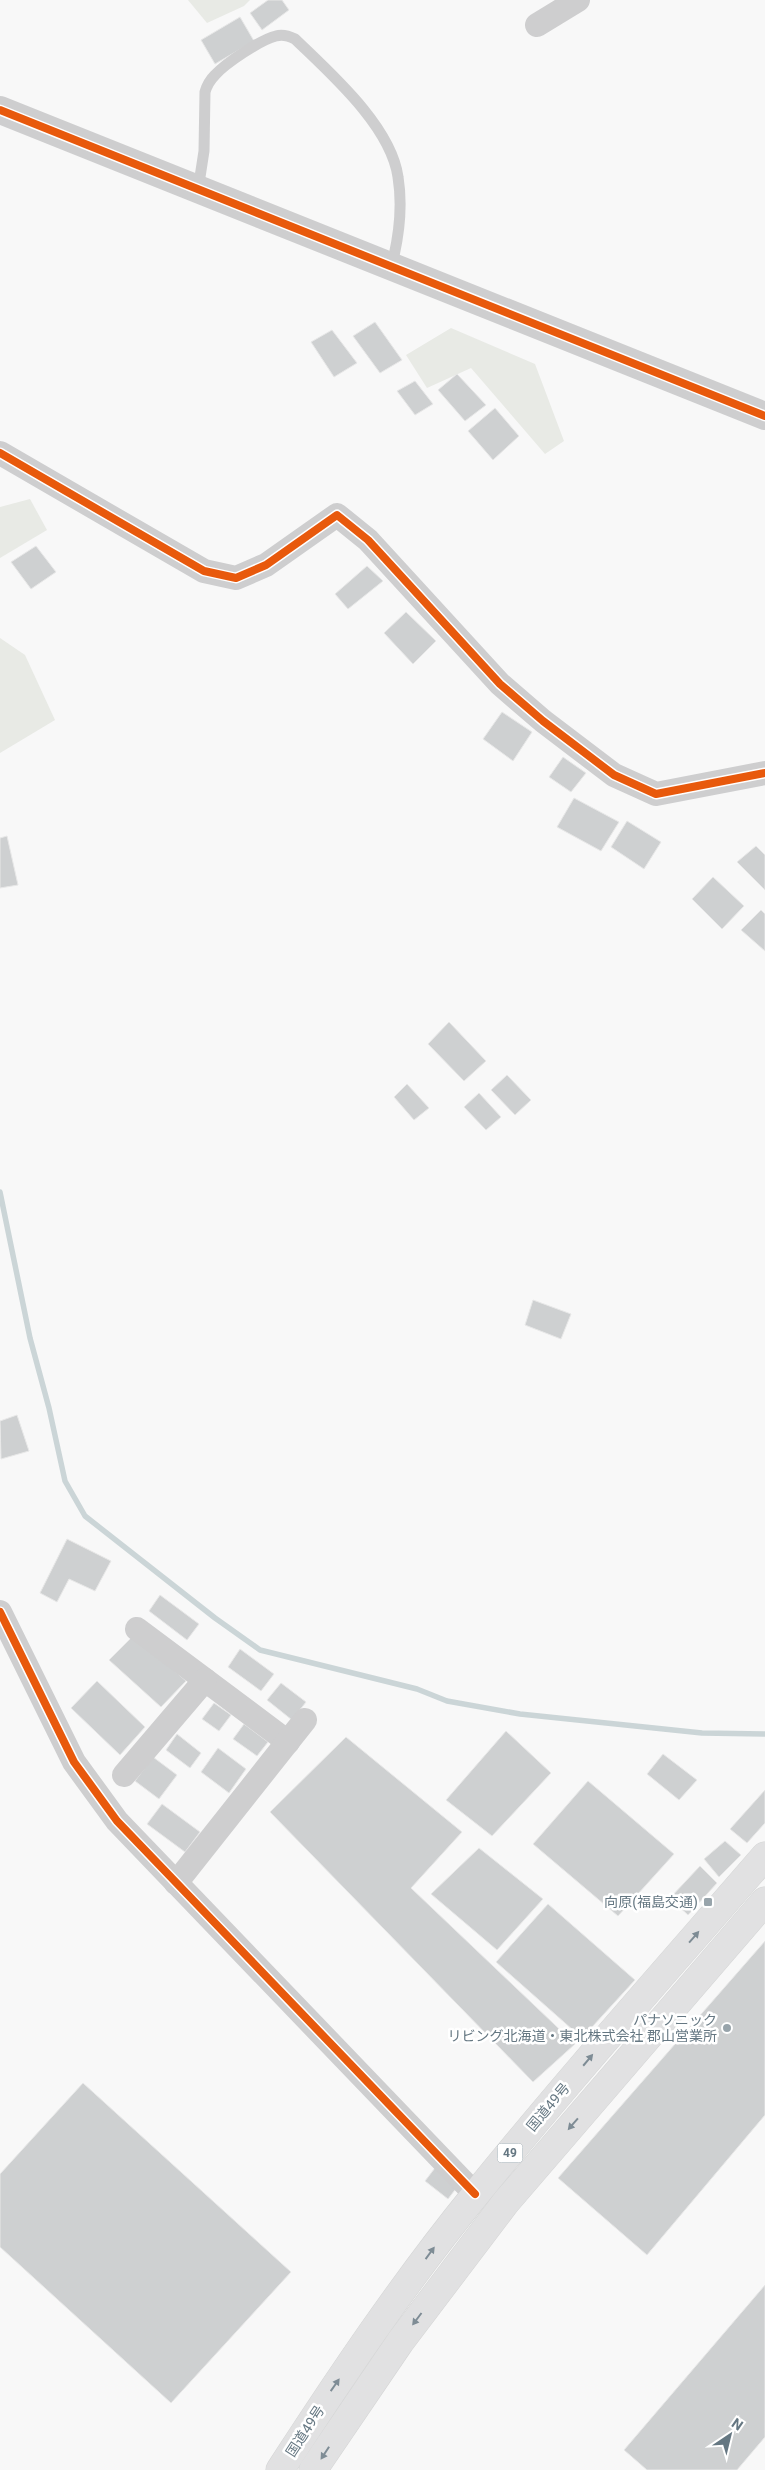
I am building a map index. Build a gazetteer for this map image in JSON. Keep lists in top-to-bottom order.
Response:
{
  "streets": {
    "highway": ["国道49号", "49"]
  },
  "places": {
    "transit": ["向原(福島交通)"],
    "other": ["パナソニック リビング北海道・東北株式会社 郡山営業所"]
  },
  "north": "top right"
}
